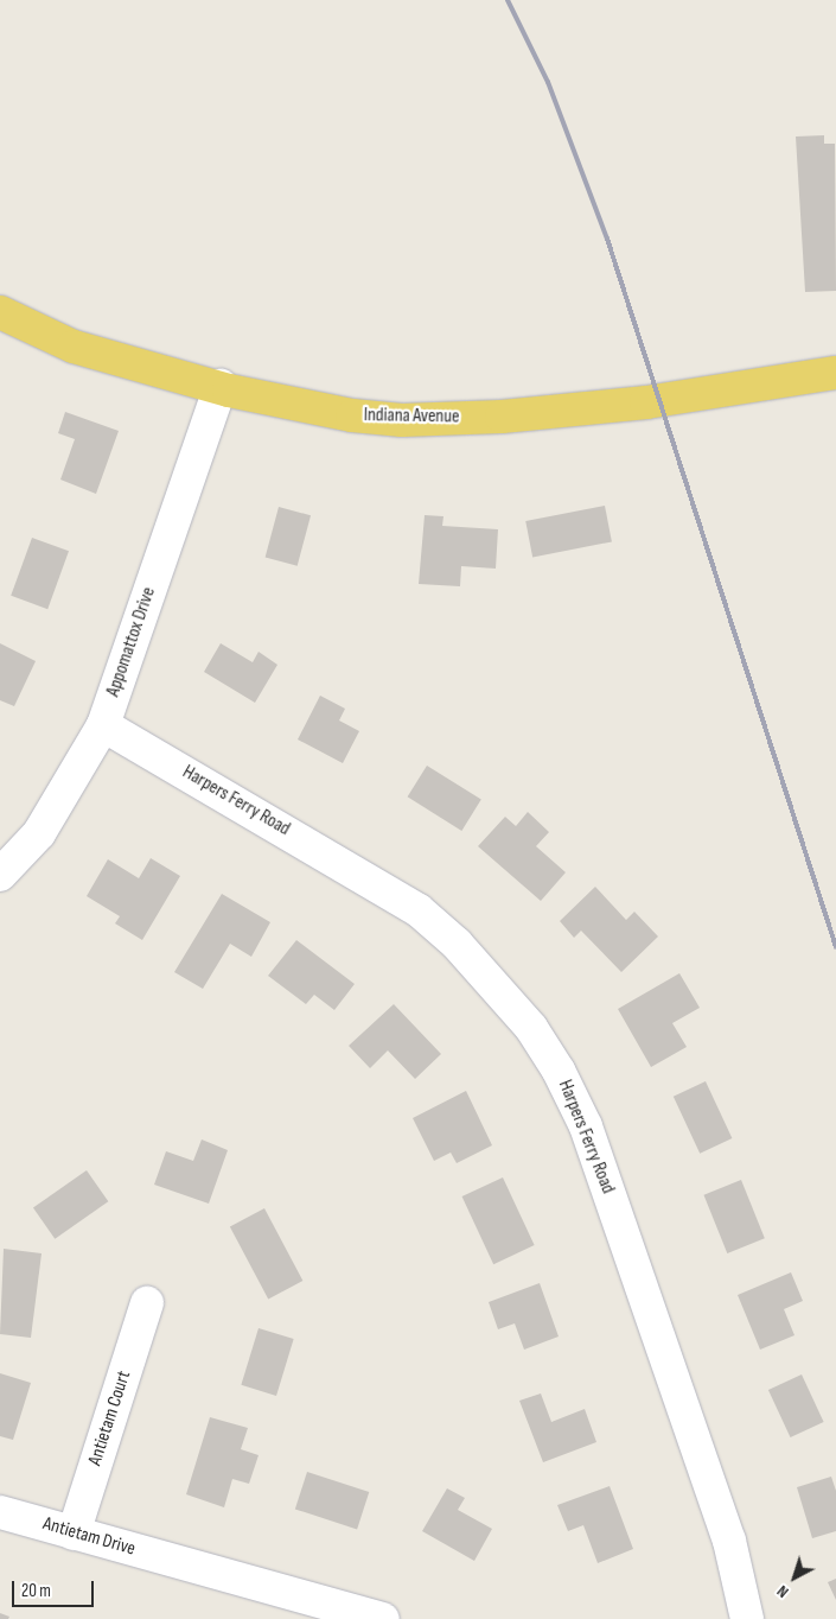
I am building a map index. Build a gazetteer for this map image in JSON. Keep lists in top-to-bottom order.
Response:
{
  "streets": {
    "main road": ["Indiana Avenue"],
    "street": [
      "Appomattox Drive",
      "Harpers Ferry Road",
      "Antietam Court",
      "Antietam Drive"
    ]
  },
  "crossings": [
    ["Indiana Avenue", "Appomattox Drive"],
    ["Appomattox Drive", "Harpers Ferry Road"],
    ["Antietam Court", "Antietam Drive"]
  ],
  "scale_bar": "20 m",
  "north": "bottom left"
}
